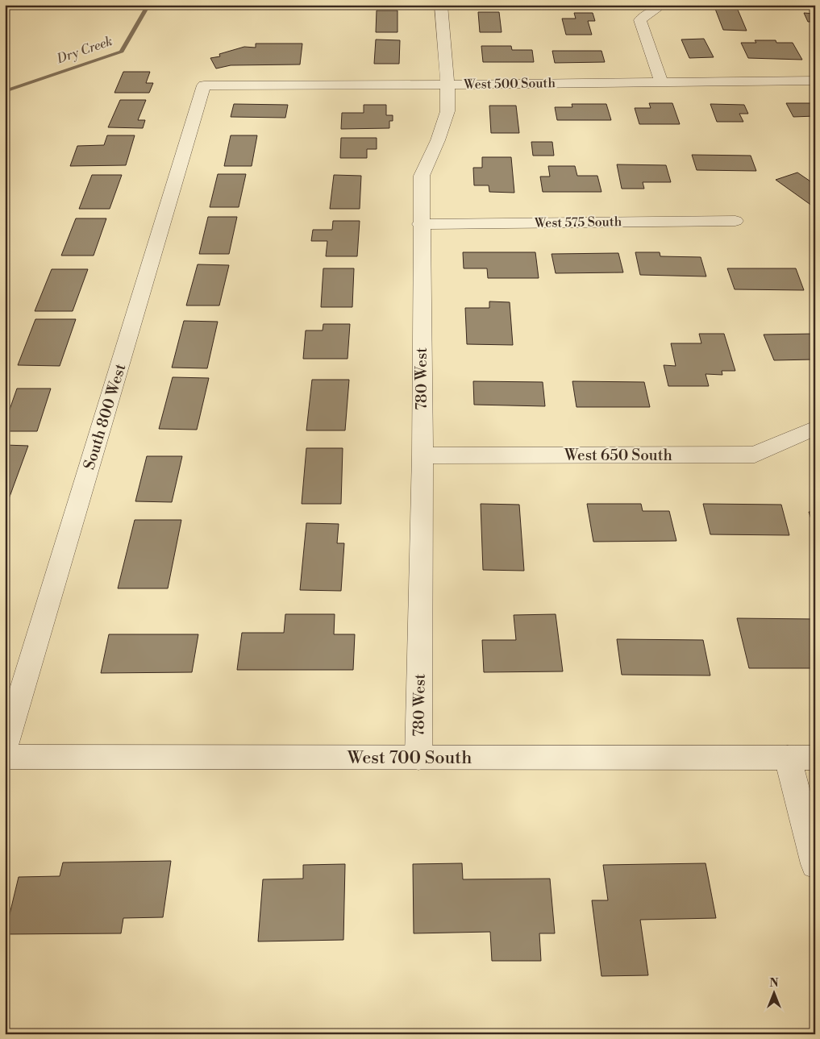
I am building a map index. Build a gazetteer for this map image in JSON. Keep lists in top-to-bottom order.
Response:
{
  "streets": {
    "street": [
      "West 500 South",
      "West 575 South",
      "780 West",
      "South 800 West",
      "West 650 South",
      "West 700 South"
    ]
  },
  "crossings": [
    ["West 500 South", "780 West"],
    ["West 500 South", "South 800 West"],
    ["West 575 South", "780 West"],
    ["780 West", "West 650 South"],
    ["780 West", "West 700 South"]
  ],
  "water": ["Dry Creek"],
  "north": "top"
}
